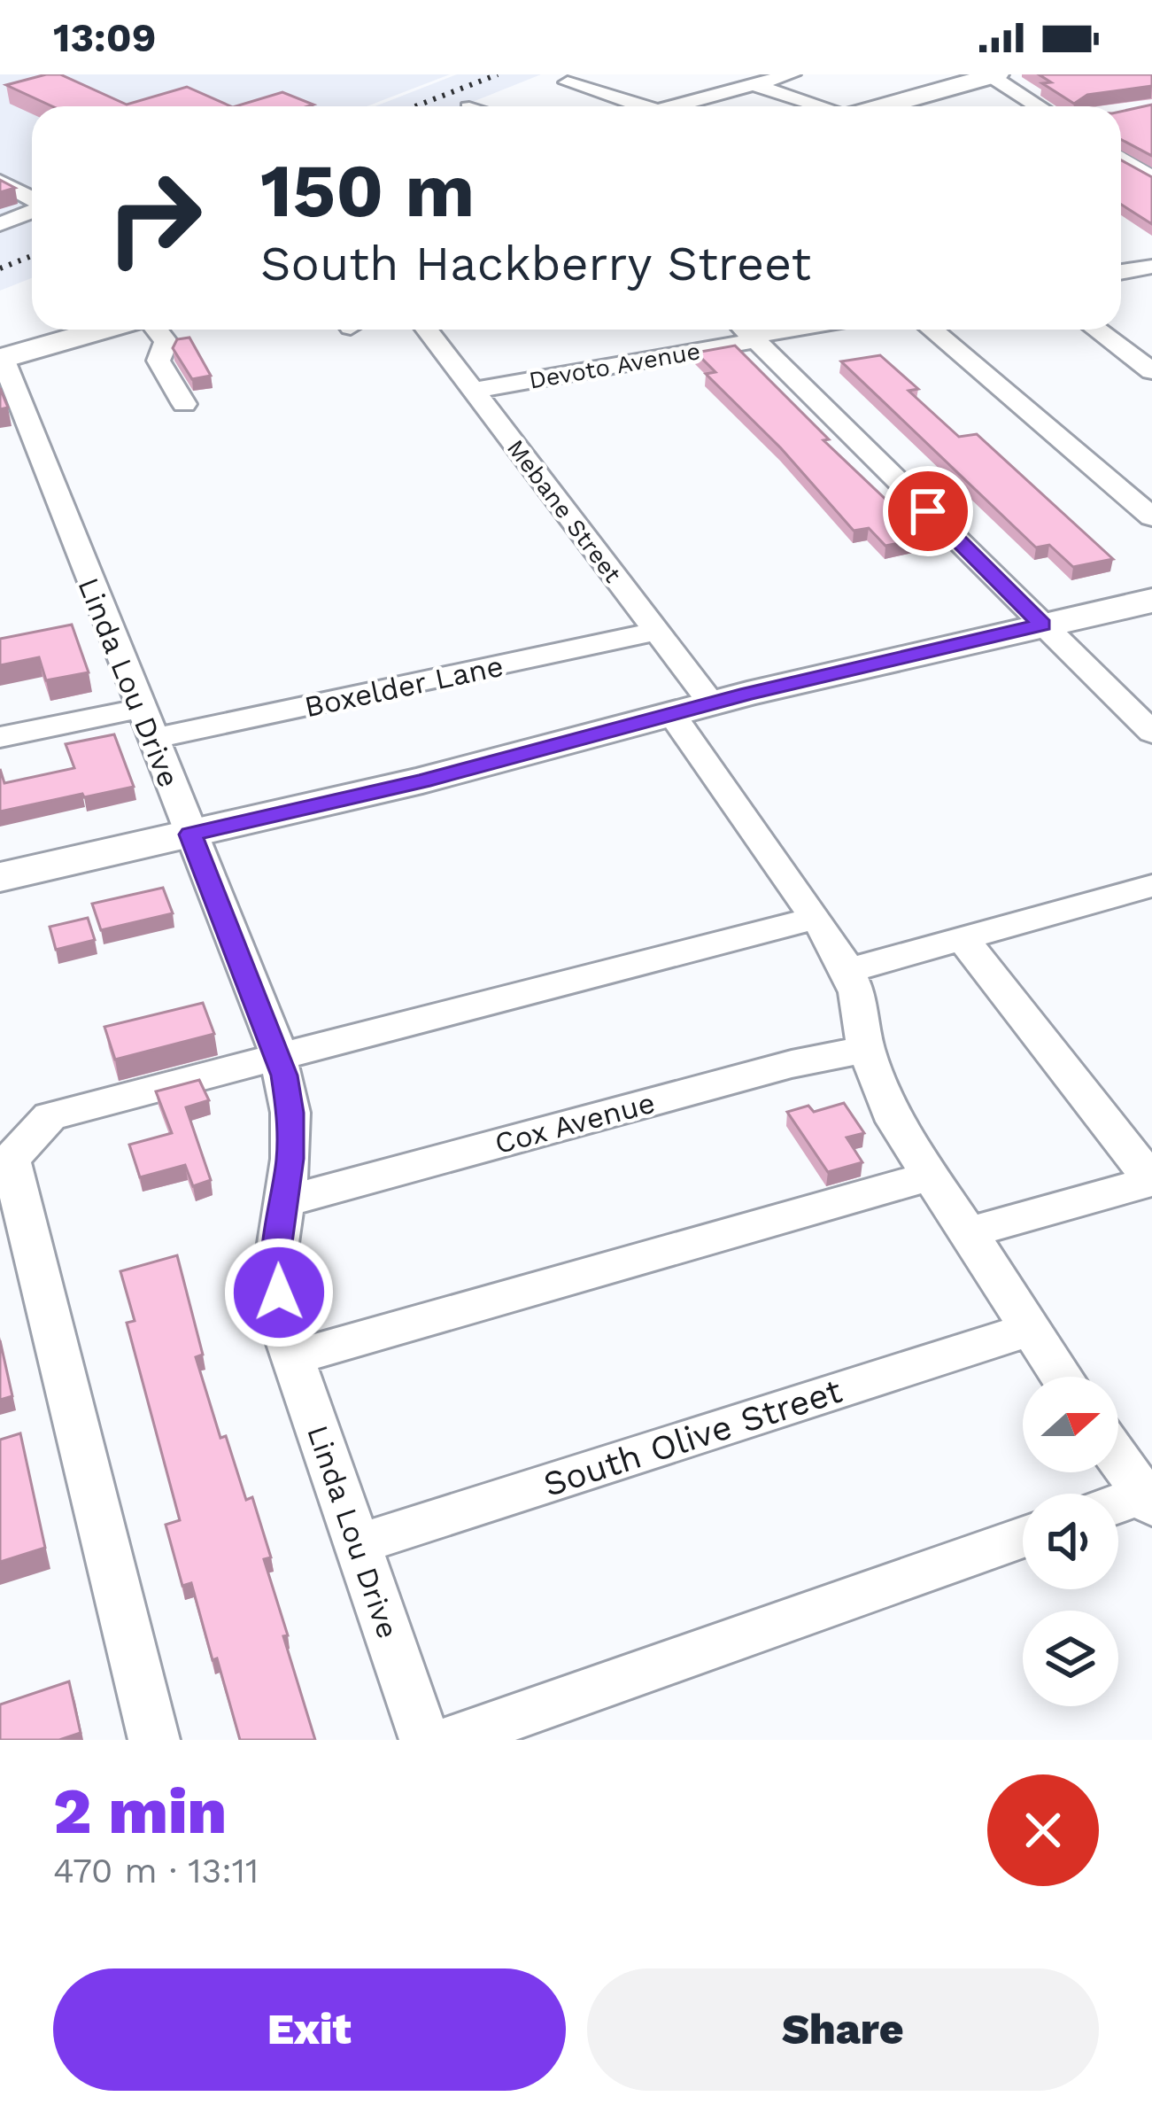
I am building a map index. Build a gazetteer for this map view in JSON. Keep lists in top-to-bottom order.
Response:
{
  "streets": {
    "street": [
      "Devoto Avenue",
      "Mebane Street",
      "Linda Lou Drive",
      "Boxelder Lane",
      "Cox Avenue",
      "South Olive Street"
    ]
  },
  "crossings": [
    ["Devoto Avenue", "Mebane Street"],
    ["Mebane Street", "Boxelder Lane"],
    ["Linda Lou Drive", "Boxelder Lane"],
    ["Linda Lou Drive", "Cox Avenue"],
    ["Linda Lou Drive", "South Olive Street"]
  ],
  "north": "right",
  "page": {
    "status": "13:09",
    "turn": ["150 m", "South Hackberry Street"],
    "heading": ["2 min", "470 m · 13:11"],
    "buttons": ["Exit", "Share"]
  }
}
